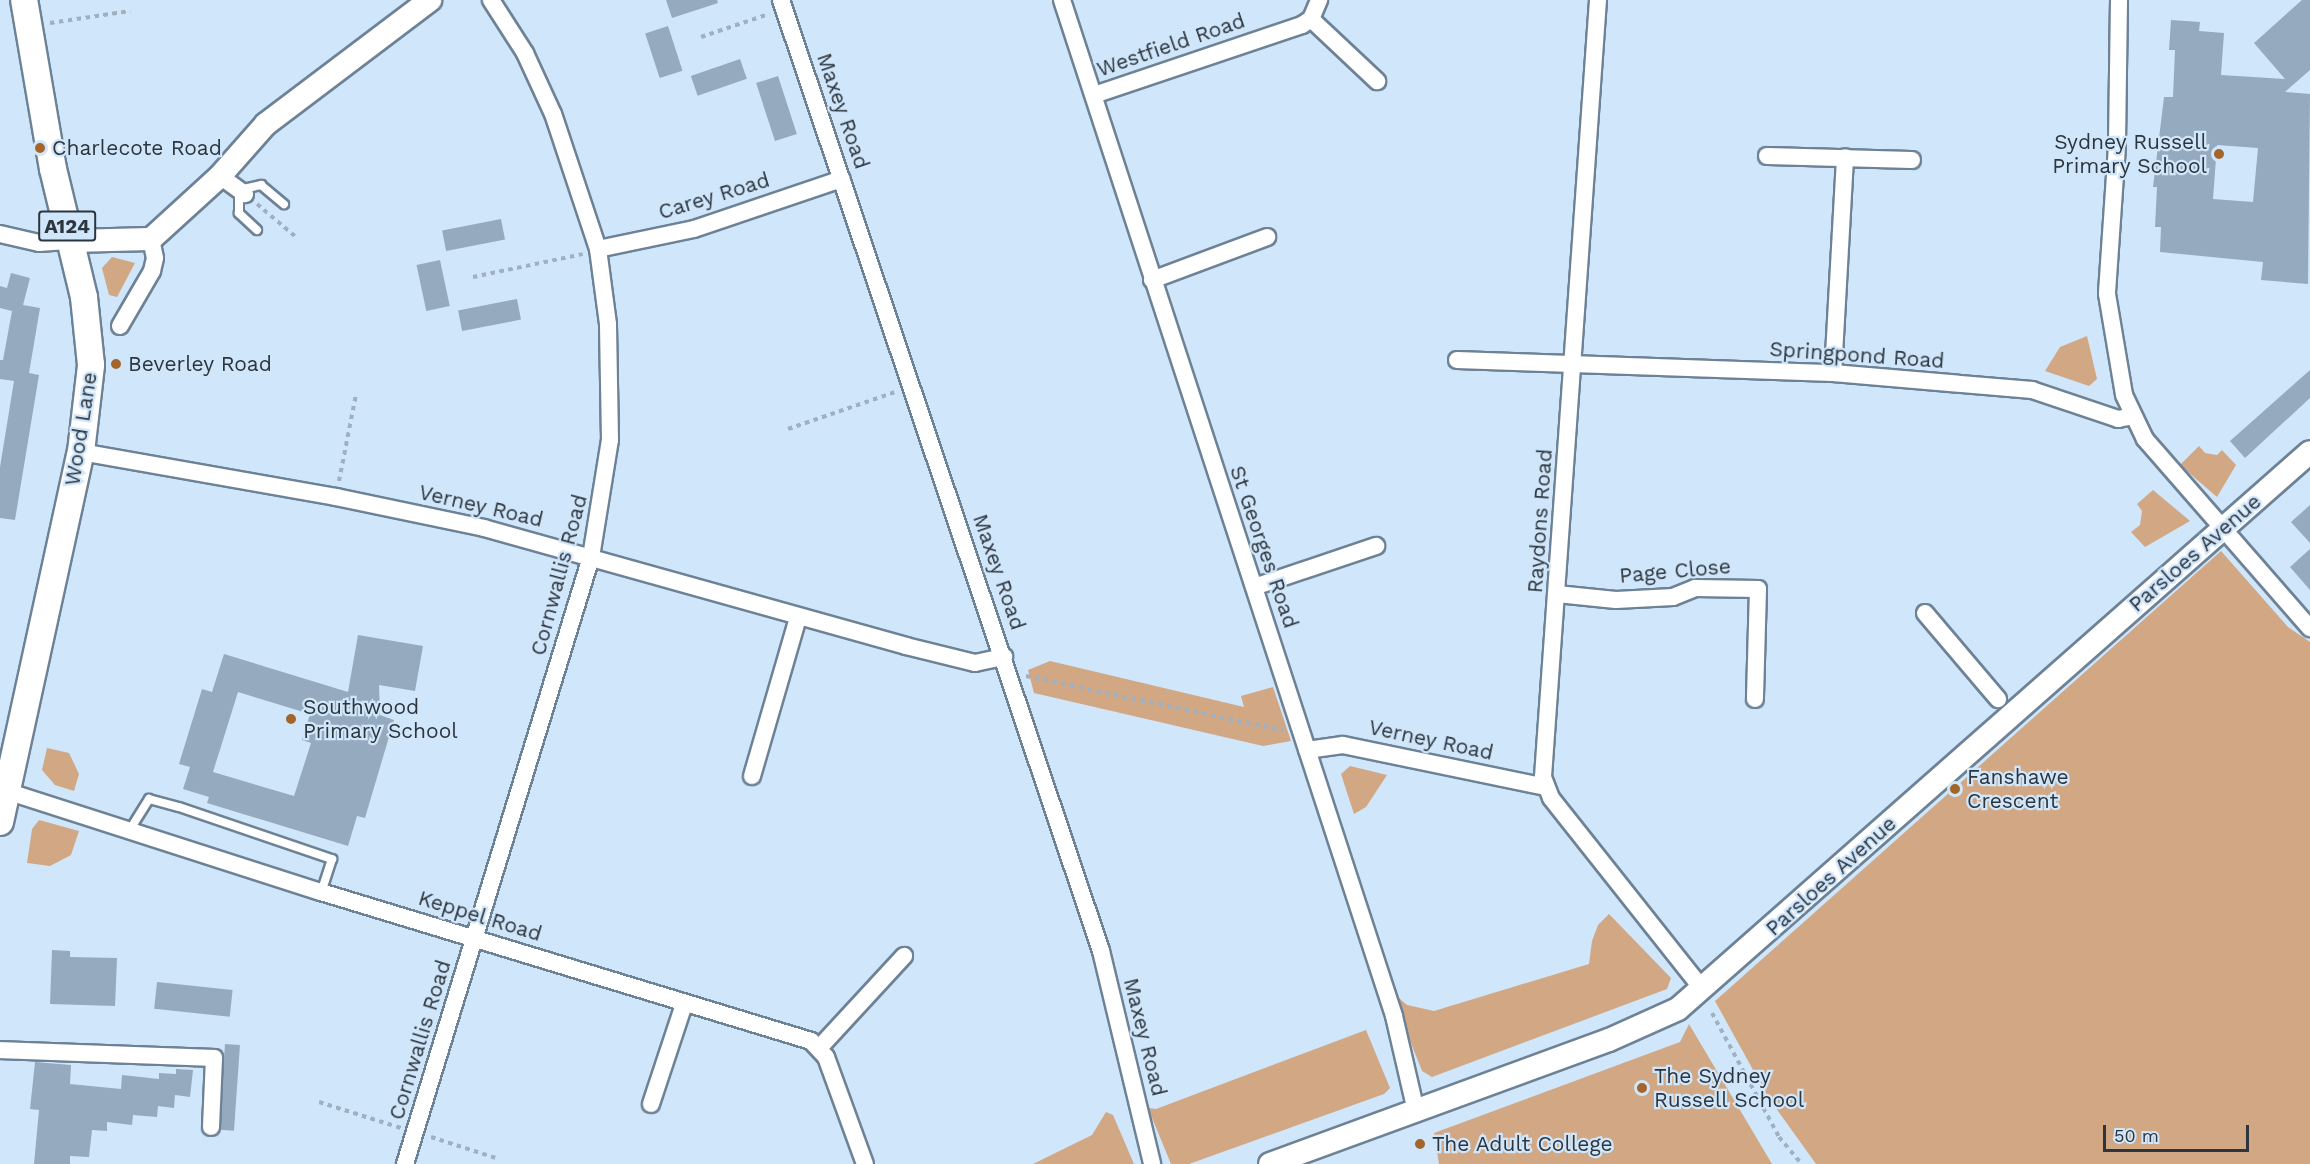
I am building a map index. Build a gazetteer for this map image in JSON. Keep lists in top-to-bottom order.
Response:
{
  "streets": {
    "main road": ["A124", "Wood Lane"],
    "street": [
      "Westfield Road",
      "Maxey Road",
      "Carey Road",
      "Springpond Road",
      "Verney Road",
      "Raydons Road",
      "St Georges Road",
      "Parsloes Avenue",
      "Page Close",
      "Cornwallis Road",
      "Keppel Road"
    ]
  },
  "crossings": [
    ["Westfield Road", "St Georges Road"],
    ["Maxey Road", "Carey Road"],
    ["Maxey Road", "Verney Road"],
    ["Carey Road", "Cornwallis Road"],
    ["Springpond Road", "Raydons Road"],
    ["Wood Lane", "Verney Road"],
    ["Wood Lane", "Keppel Road"],
    ["Verney Road", "Raydons Road"],
    ["Verney Road", "St Georges Road"],
    ["Verney Road", "Cornwallis Road"],
    ["Raydons Road", "Page Close"],
    ["St Georges Road", "Parsloes Avenue"],
    ["Cornwallis Road", "Keppel Road"]
  ],
  "places": [
    "Charlecote Road",
    "Sydney Russell Primary School",
    "Beverley Road",
    "Southwood Primary School",
    "Fanshawe Crescent",
    "The Sydney Russell School",
    "The Adult College"
  ],
  "scale_bar": "50 m"
}
